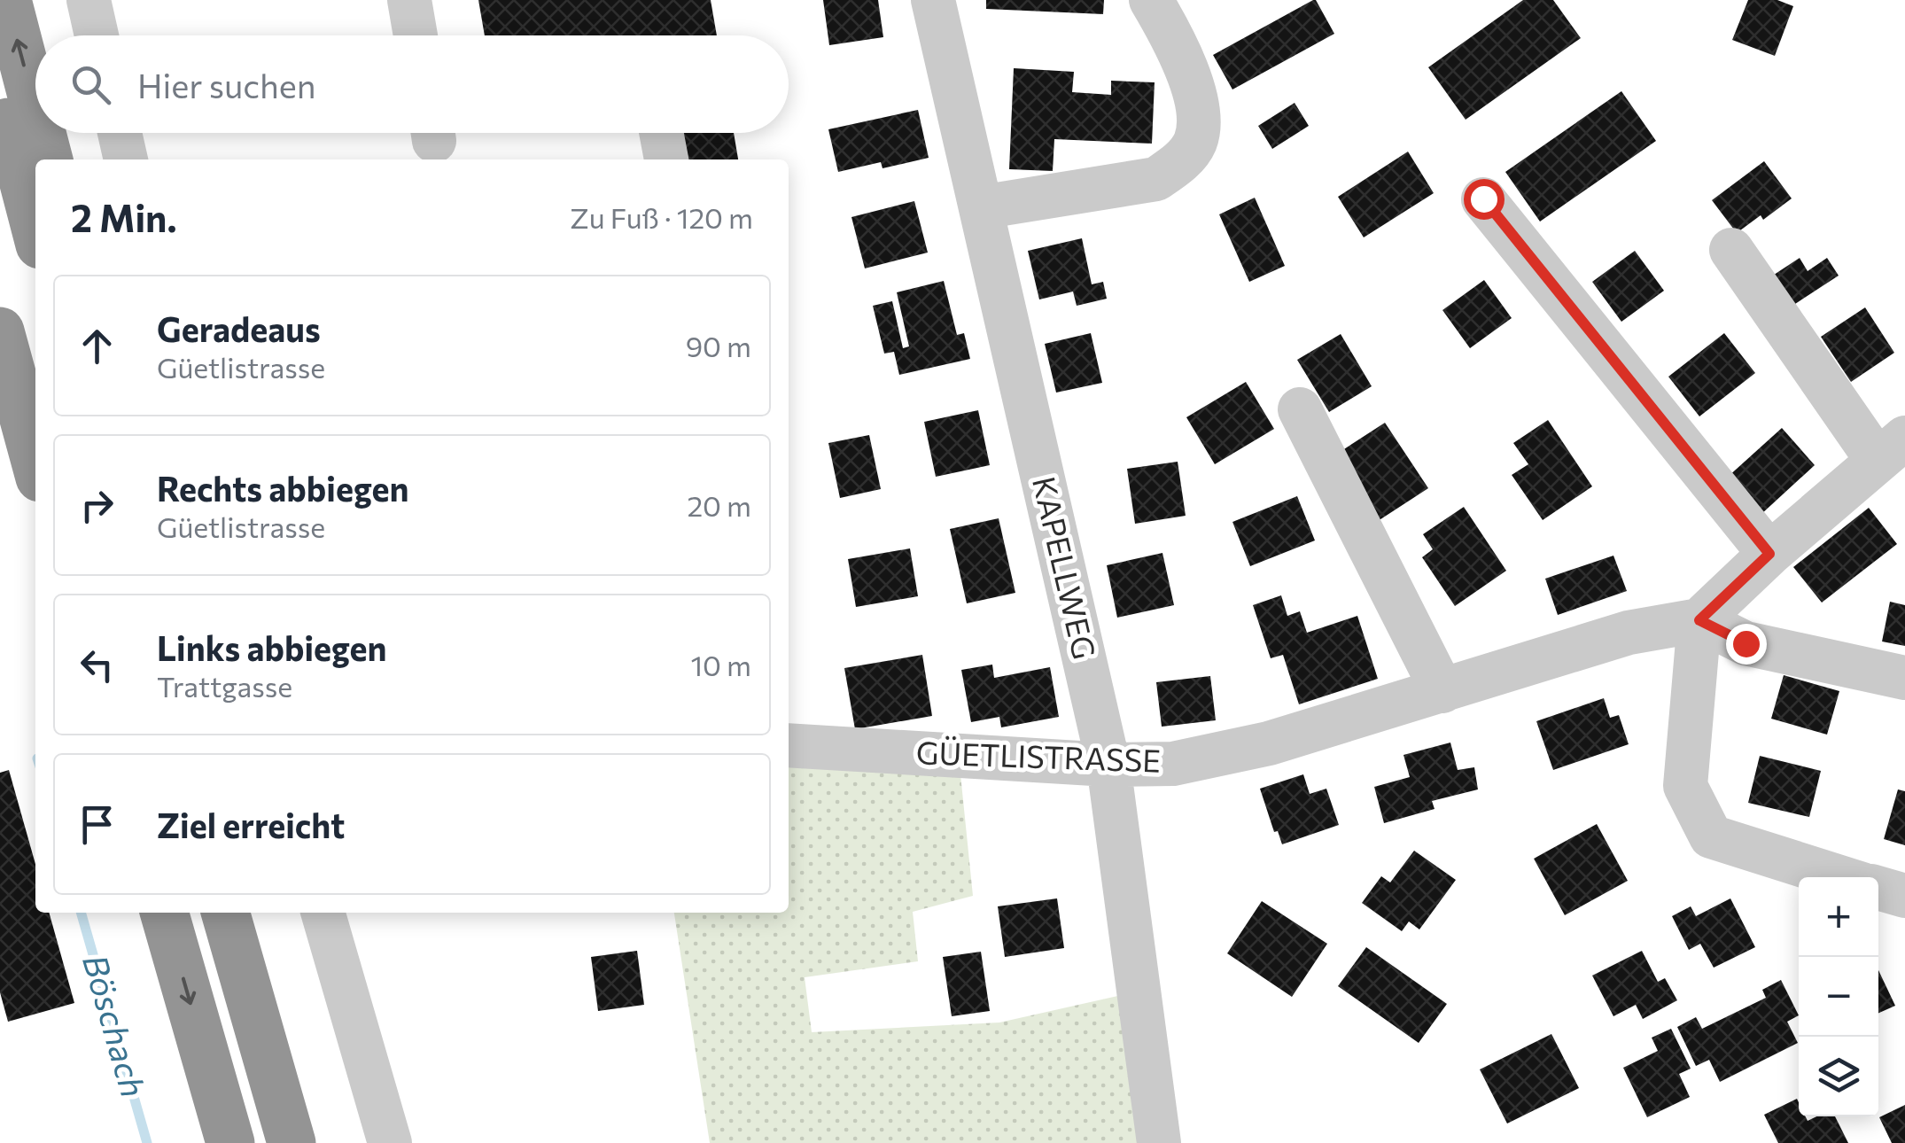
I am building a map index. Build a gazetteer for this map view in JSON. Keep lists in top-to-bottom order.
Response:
{
  "streets": {
    "street": ["KAPELLWEG", "GÜETLISTRASSE"]
  },
  "crossings": [
    ["KAPELLWEG", "GÜETLISTRASSE"]
  ],
  "water": ["Böschach"],
  "page": {
    "search": "Hier suchen",
    "heading": ["2 Min.", "Zu Fuß · 120 m"],
    "list": [
      ["Geradeaus", "Güetlistrasse", "90 m"],
      ["Rechts abbiegen", "Güetlistrasse", "20 m"],
      ["Links abbiegen", "Trattgasse", "10 m"],
      "Ziel erreicht"
    ],
    "map_buttons": ["+", "−"]
  }
}
